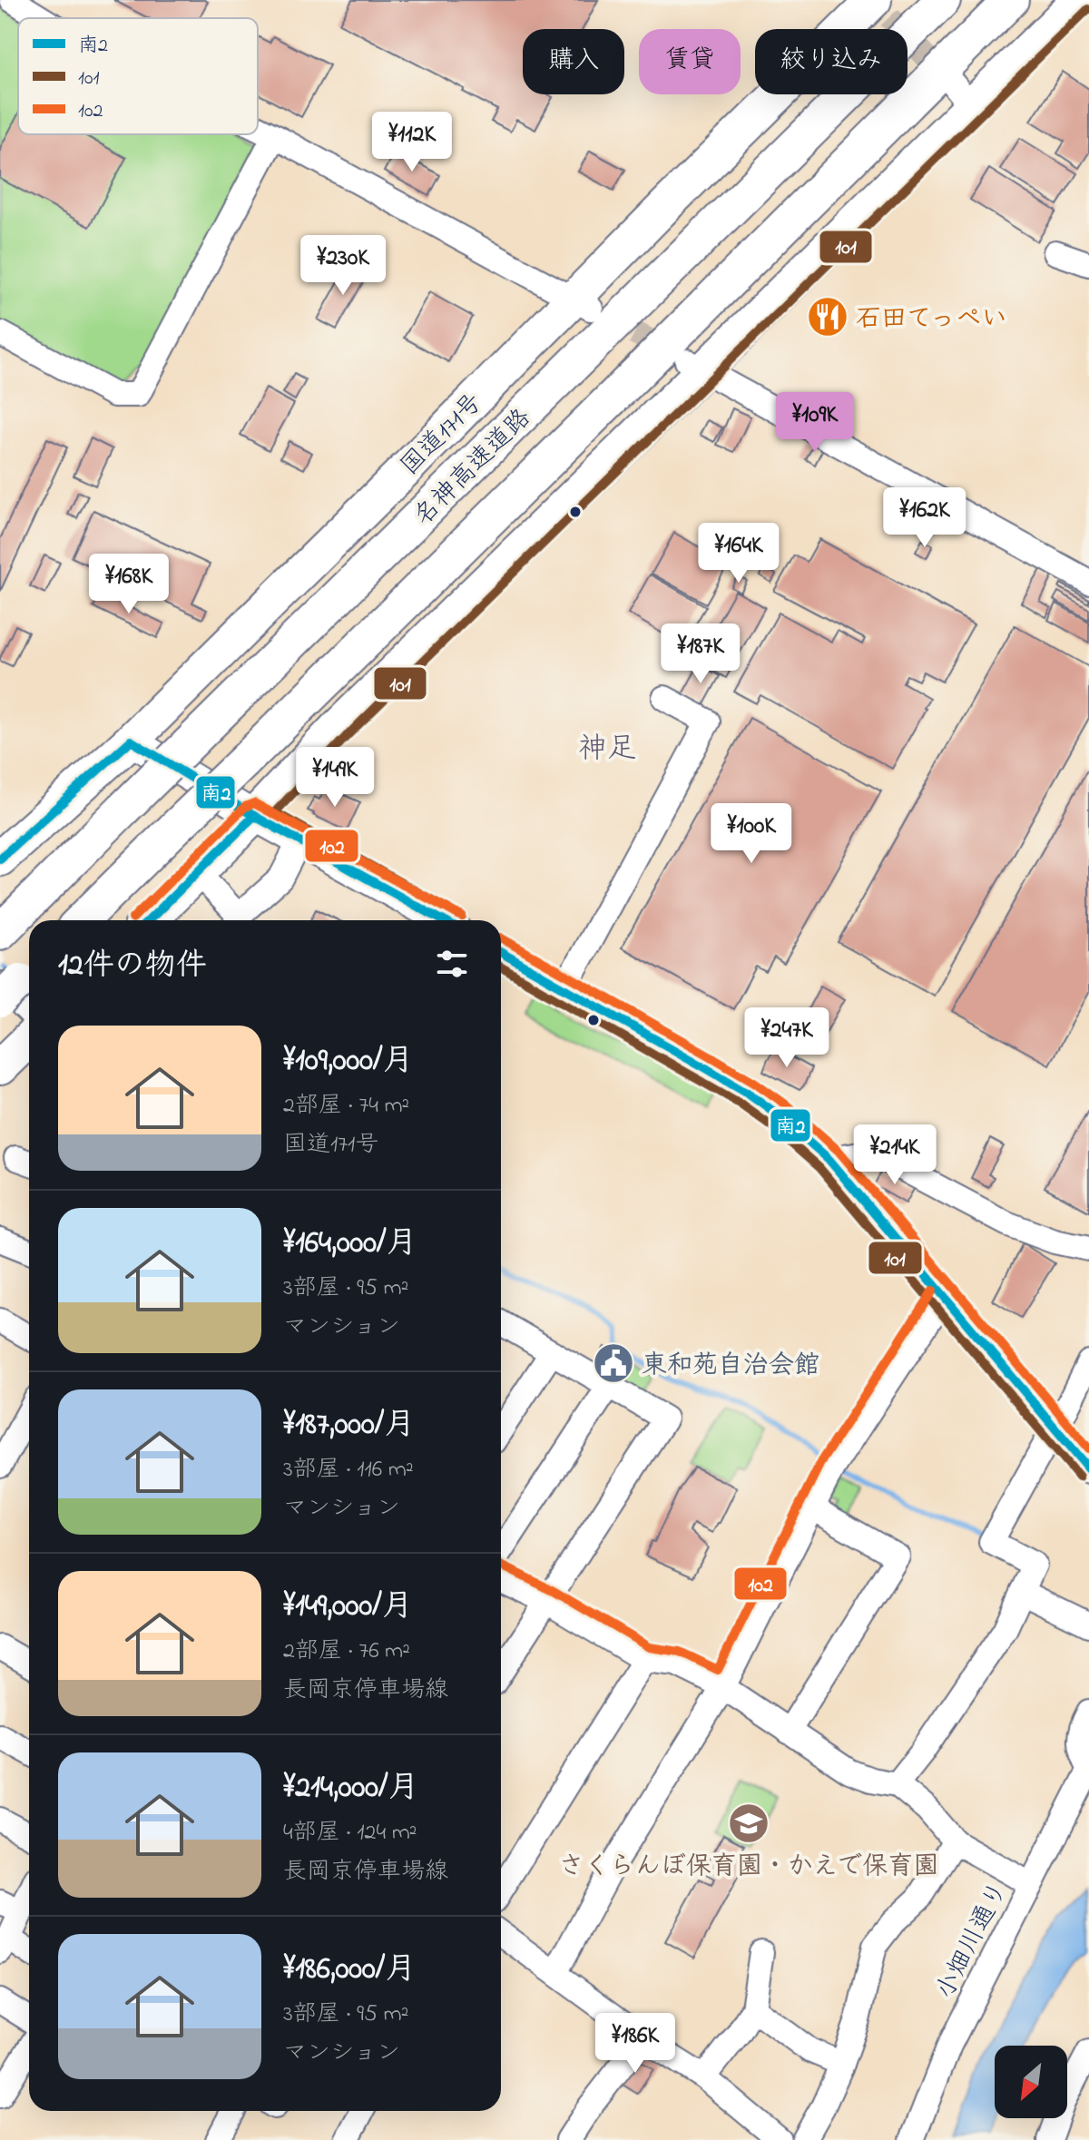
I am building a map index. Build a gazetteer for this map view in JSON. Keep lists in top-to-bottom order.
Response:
{
  "streets": {
    "highway": ["国道171号", "名神高速道路"],
    "street": ["小畑川通り"]
  },
  "districts": ["神足"],
  "places": {
    "restaurant": ["石田てっぺい"],
    "public building": ["東和苑自治会館"],
    "school or university": ["さくらんぼ保育園・かえで保育園"]
  },
  "lines": ["transit line 101", "transit line 南2", "transit line 102"],
  "legend": ["南2", "101", "102"],
  "north": "bottom left",
  "page": {
    "chip": ["購入", "賃貸", "絞り込み"],
    "price": [
      "¥112K",
      "¥230K",
      "¥109K",
      "¥162K",
      "¥164K",
      "¥168K",
      "¥187K",
      "¥149K",
      "¥100K",
      "¥247K",
      "¥214K",
      "¥186K"
    ],
    "heading": "12件の物件",
    "list": [
      {
        "name": "¥109,000/月",
        "note": "2部屋 · 74 m² · 国道171号"
      },
      {
        "name": "¥164,000/月",
        "note": "3部屋 · 95 m² · マンション"
      },
      {
        "name": "¥187,000/月",
        "note": "3部屋 · 116 m² · マンション"
      },
      {
        "name": "¥149,000/月",
        "note": "2部屋 · 76 m² · 長岡京停車場線"
      },
      {
        "name": "¥214,000/月",
        "note": "4部屋 · 124 m² · 長岡京停車場線"
      },
      {
        "name": "¥186,000/月",
        "note": "3部屋 · 95 m² · マンション"
      }
    ]
  }
}
